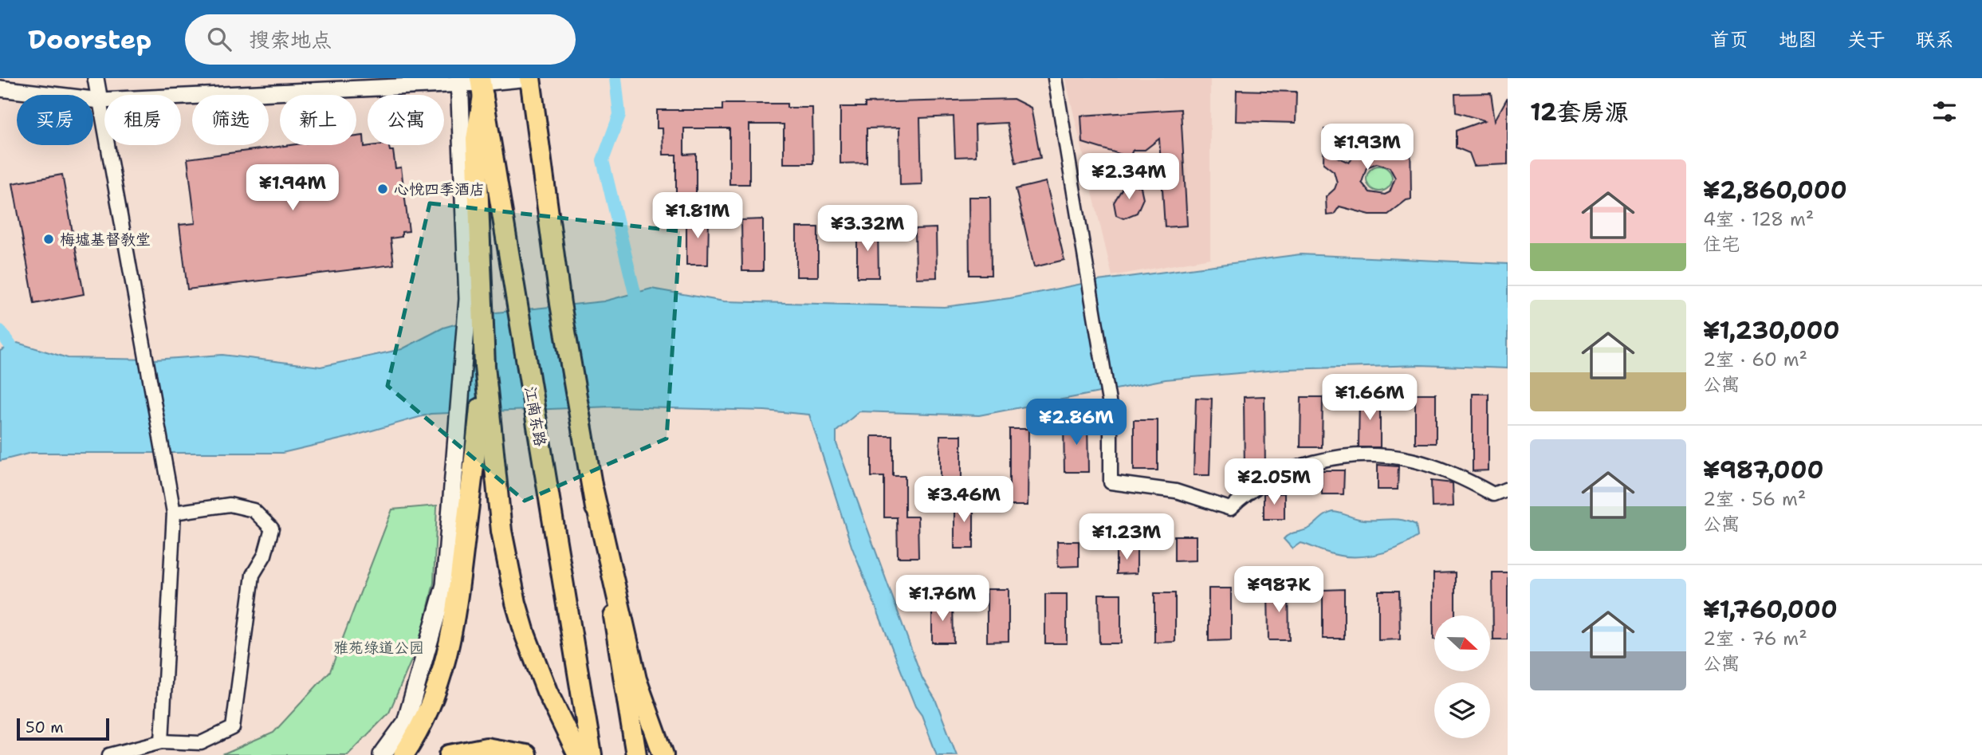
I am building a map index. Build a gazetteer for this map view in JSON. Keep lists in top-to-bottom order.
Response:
{
  "streets": {
    "main road": ["江南东路"]
  },
  "parks": ["雅苑绿道公园"],
  "places": ["心悦四季酒店", "梅墟基督教堂"],
  "scale_bar": "50 m",
  "north": "right",
  "page": {
    "header": "Doorstep",
    "search": "搜索地点",
    "nav": [
      "首页",
      "地图",
      "关于",
      "联系"
    ],
    "heading": "12套房源",
    "chip": [
      "买房",
      "租房",
      "筛选",
      "新上",
      "公寓"
    ],
    "price": [
      "¥1.93M",
      "¥2.34M",
      "¥1.94M",
      "¥1.81M",
      "¥3.32M",
      "¥1.66M",
      "¥2.86M",
      "¥2.05M",
      "¥3.46M",
      "¥1.23M",
      "¥987K",
      "¥1.76M"
    ],
    "list": [
      {
        "name": "¥2,860,000",
        "note": "4室 · 128 m² · 住宅"
      },
      {
        "name": "¥1,230,000",
        "note": "2室 · 60 m² · 公寓"
      },
      {
        "name": "¥987,000",
        "note": "2室 · 56 m² · 公寓"
      },
      {
        "name": "¥1,760,000",
        "note": "2室 · 76 m² · 公寓"
      }
    ],
    "scale": "50 m"
  }
}
